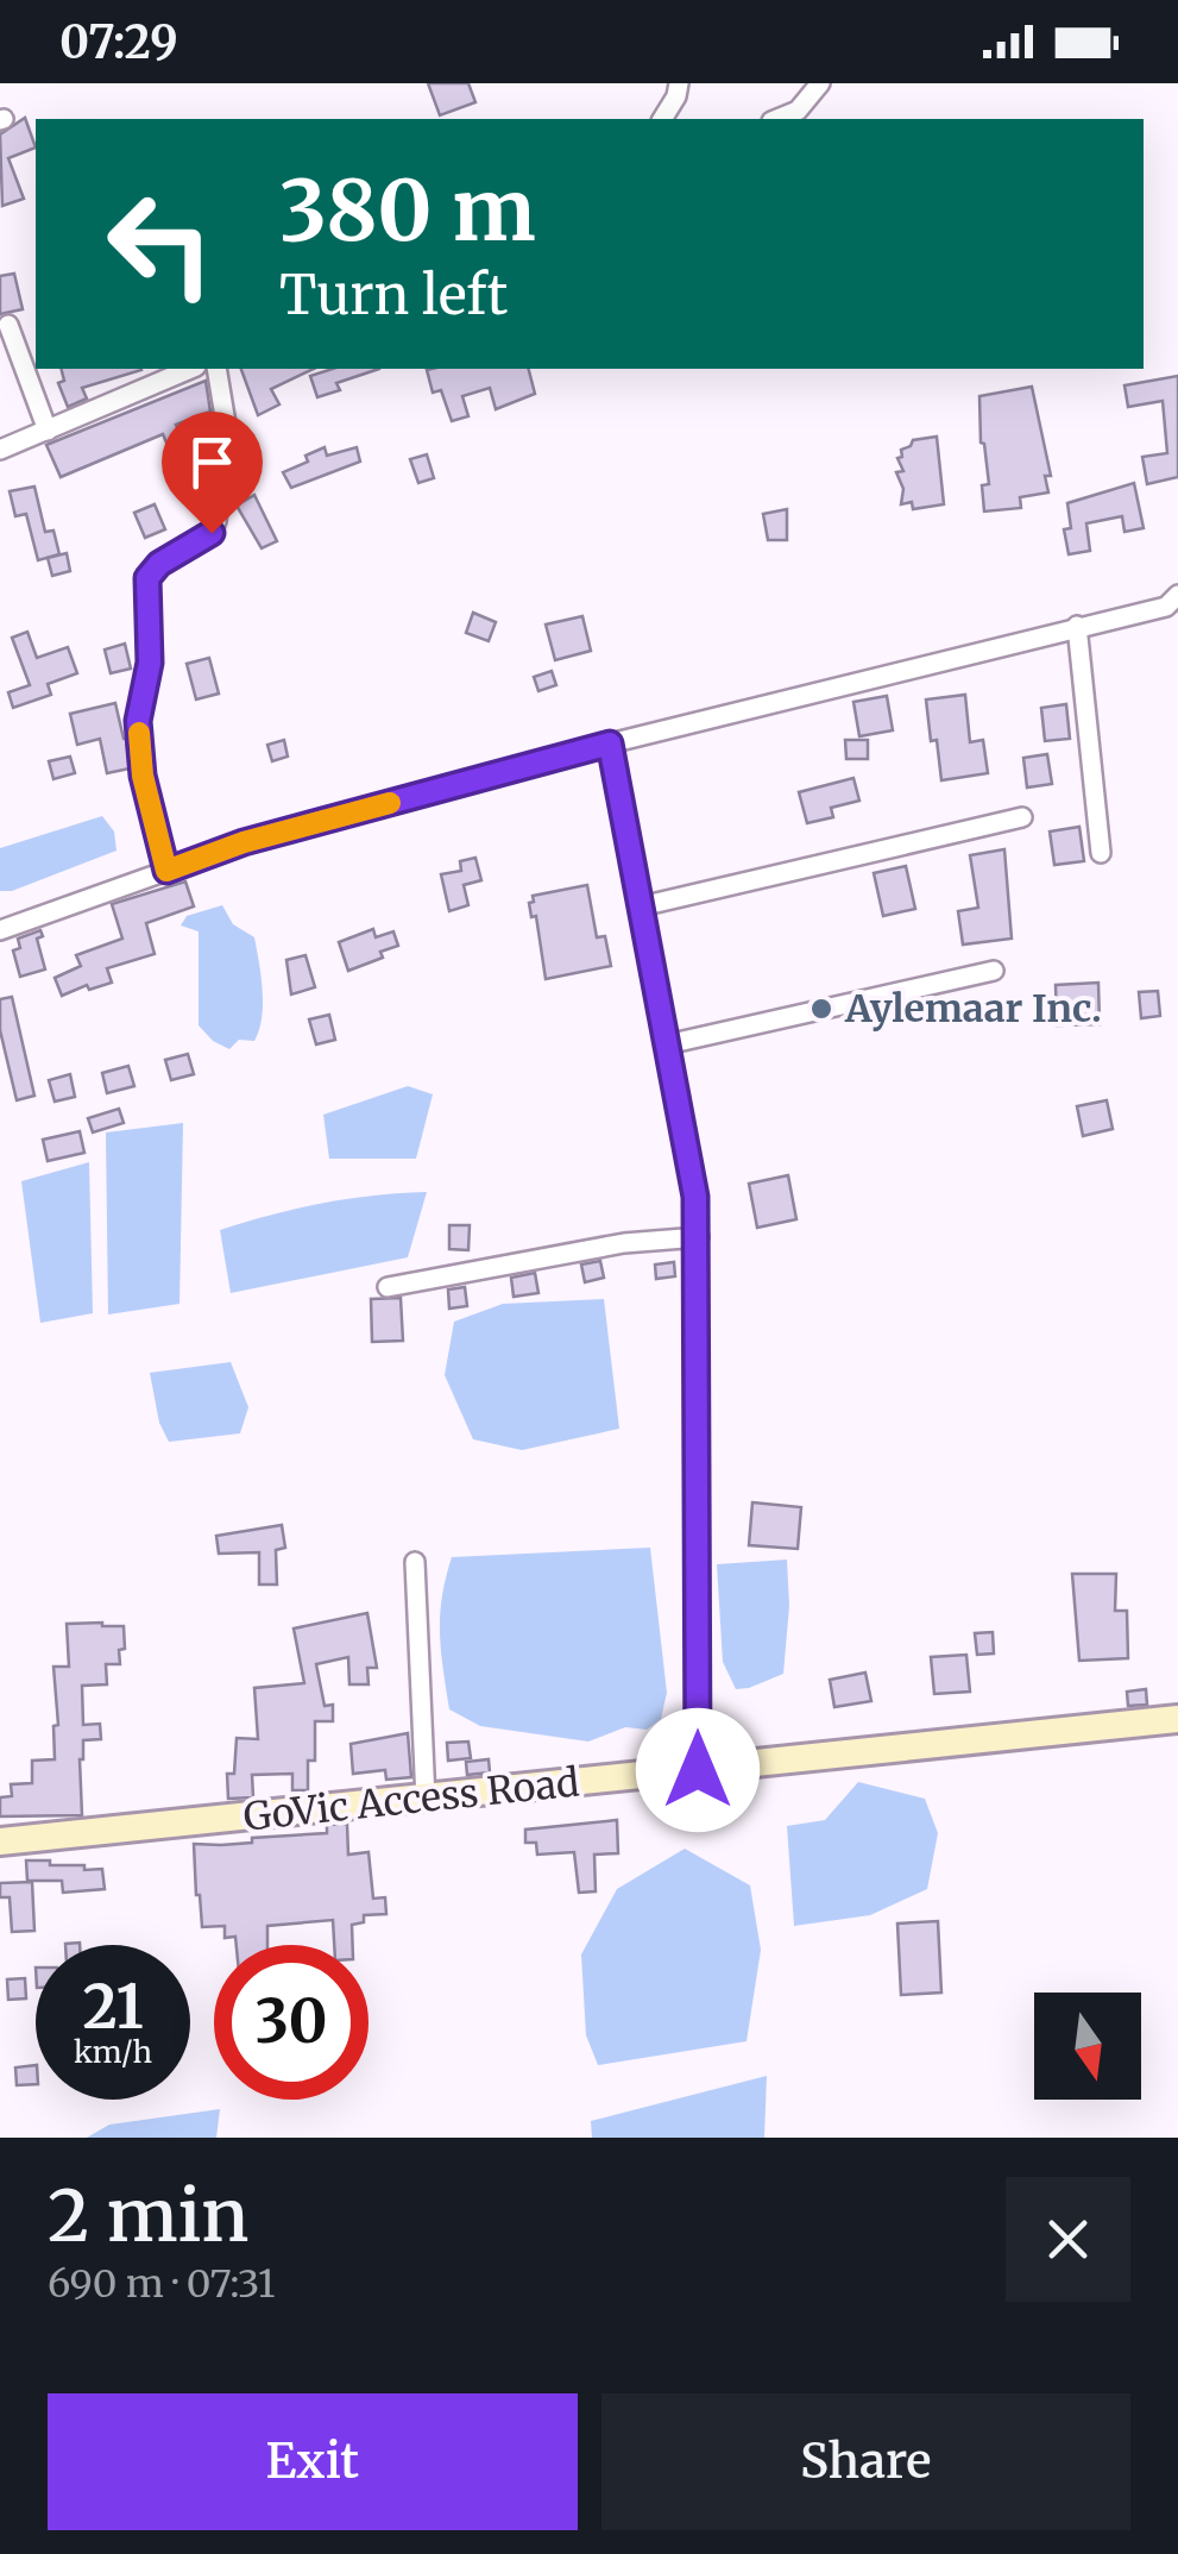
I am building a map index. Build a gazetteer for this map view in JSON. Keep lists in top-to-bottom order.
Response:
{
  "streets": {
    "main road": ["GoVic Access Road"]
  },
  "places": ["Aylemaar Inc."],
  "north": "bottom",
  "page": {
    "status": "07:29",
    "turn": ["380 m", "Turn left"],
    "speed": "21 km/h",
    "limit": "30",
    "heading": ["2 min", "690 m · 07:31"],
    "buttons": ["Exit", "Share"]
  }
}
